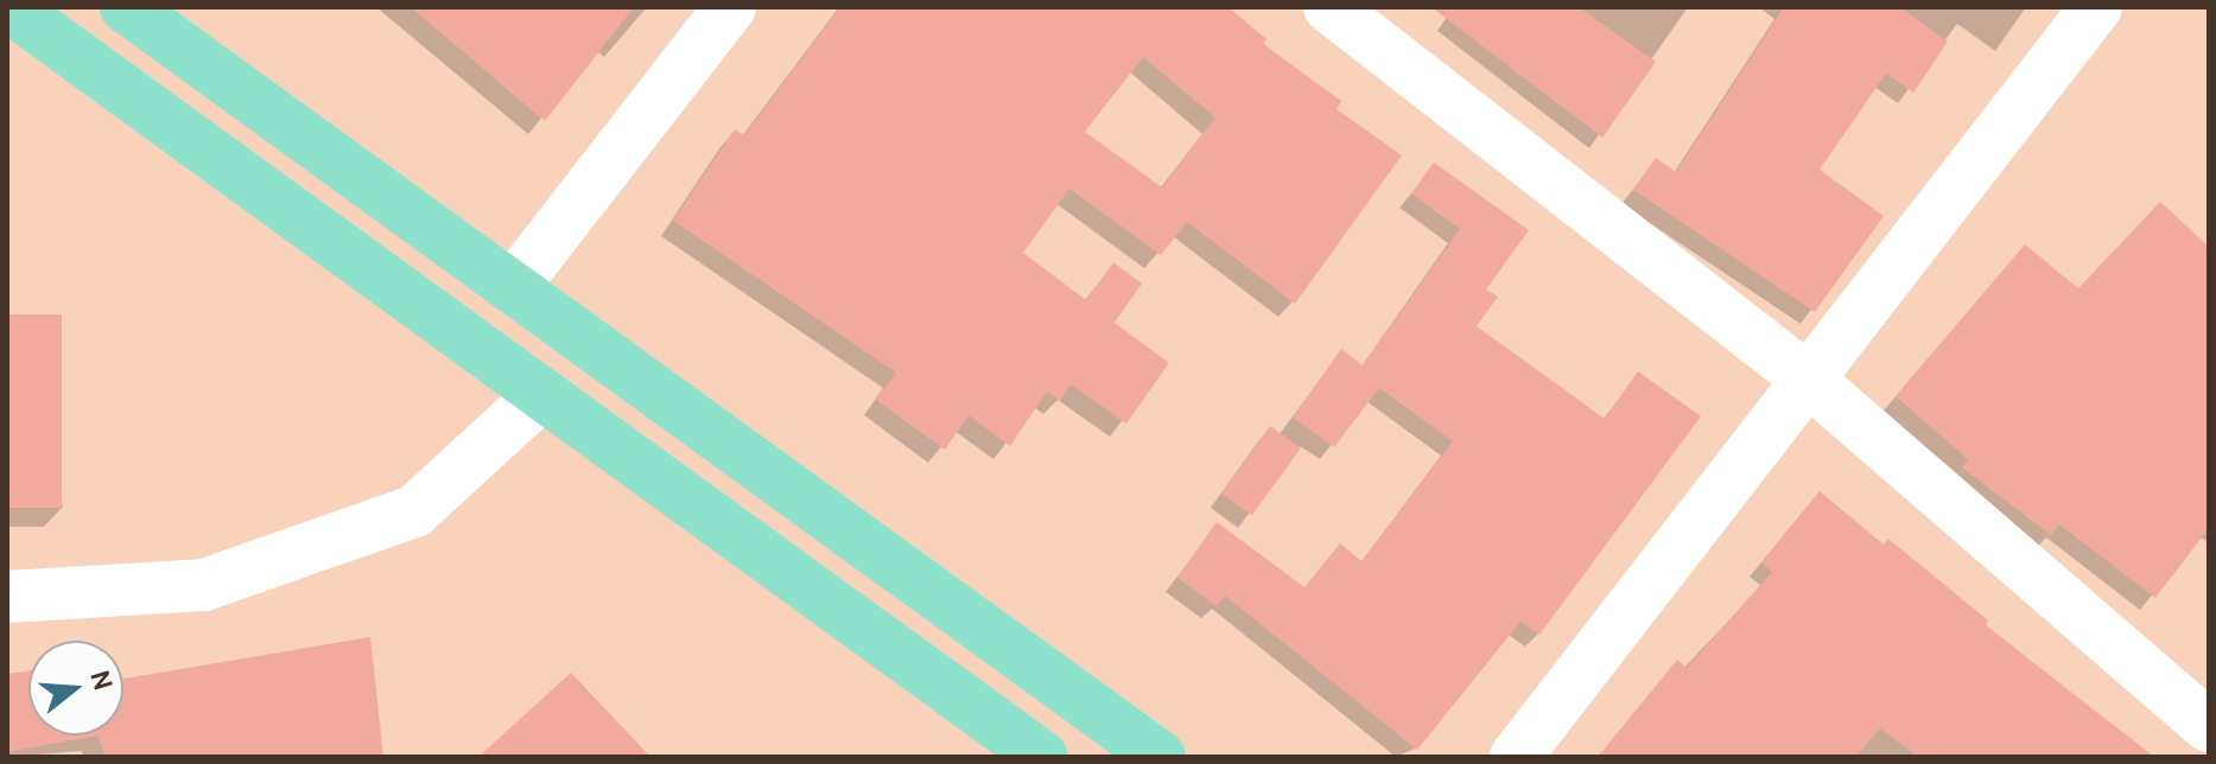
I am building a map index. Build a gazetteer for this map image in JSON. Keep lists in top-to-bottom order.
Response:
{
  "north": "right"
}
